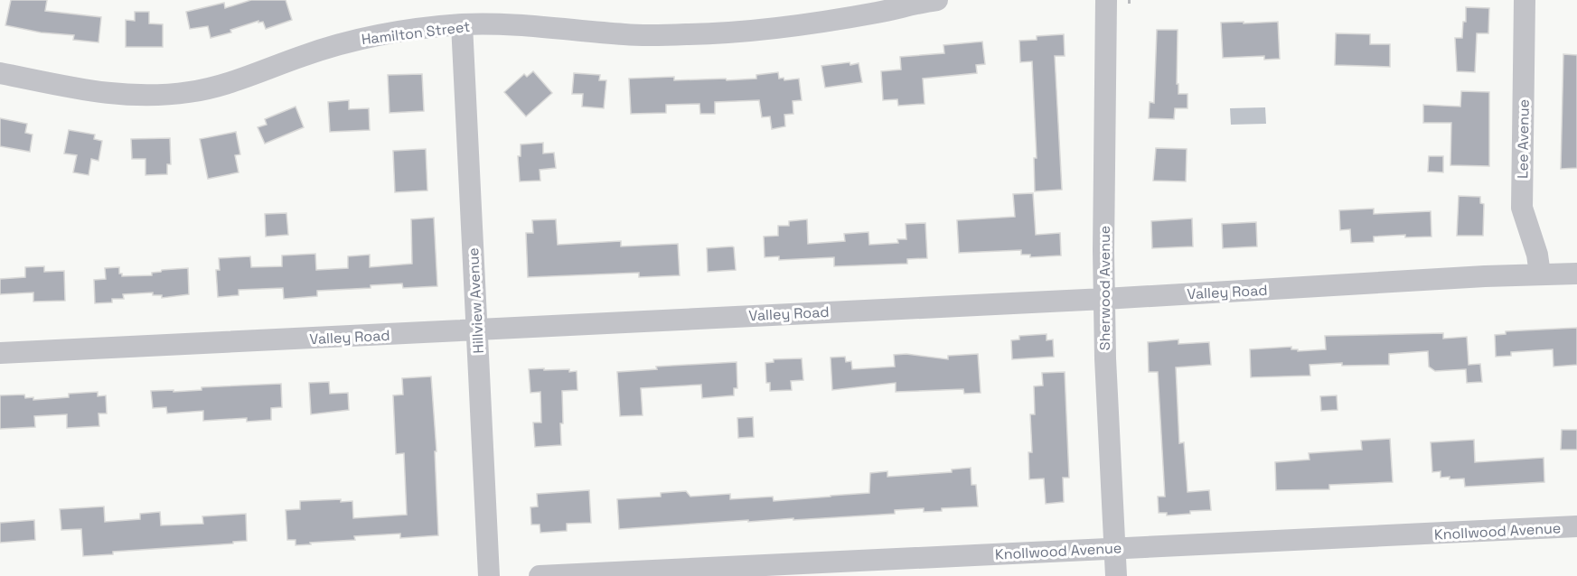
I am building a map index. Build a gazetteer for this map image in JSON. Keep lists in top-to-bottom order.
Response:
{
  "streets": {
    "street": [
      "Hamilton Street",
      "Lee Avenue",
      "Sherwood Avenue",
      "Valley Road",
      "Hillview Avenue",
      "Knollwood Avenue"
    ]
  },
  "crossings": [
    ["Hamilton Street", "Hillview Avenue"],
    ["Lee Avenue", "Valley Road"],
    ["Sherwood Avenue", "Valley Road"],
    ["Sherwood Avenue", "Knollwood Avenue"],
    ["Valley Road", "Hillview Avenue"]
  ]
}
